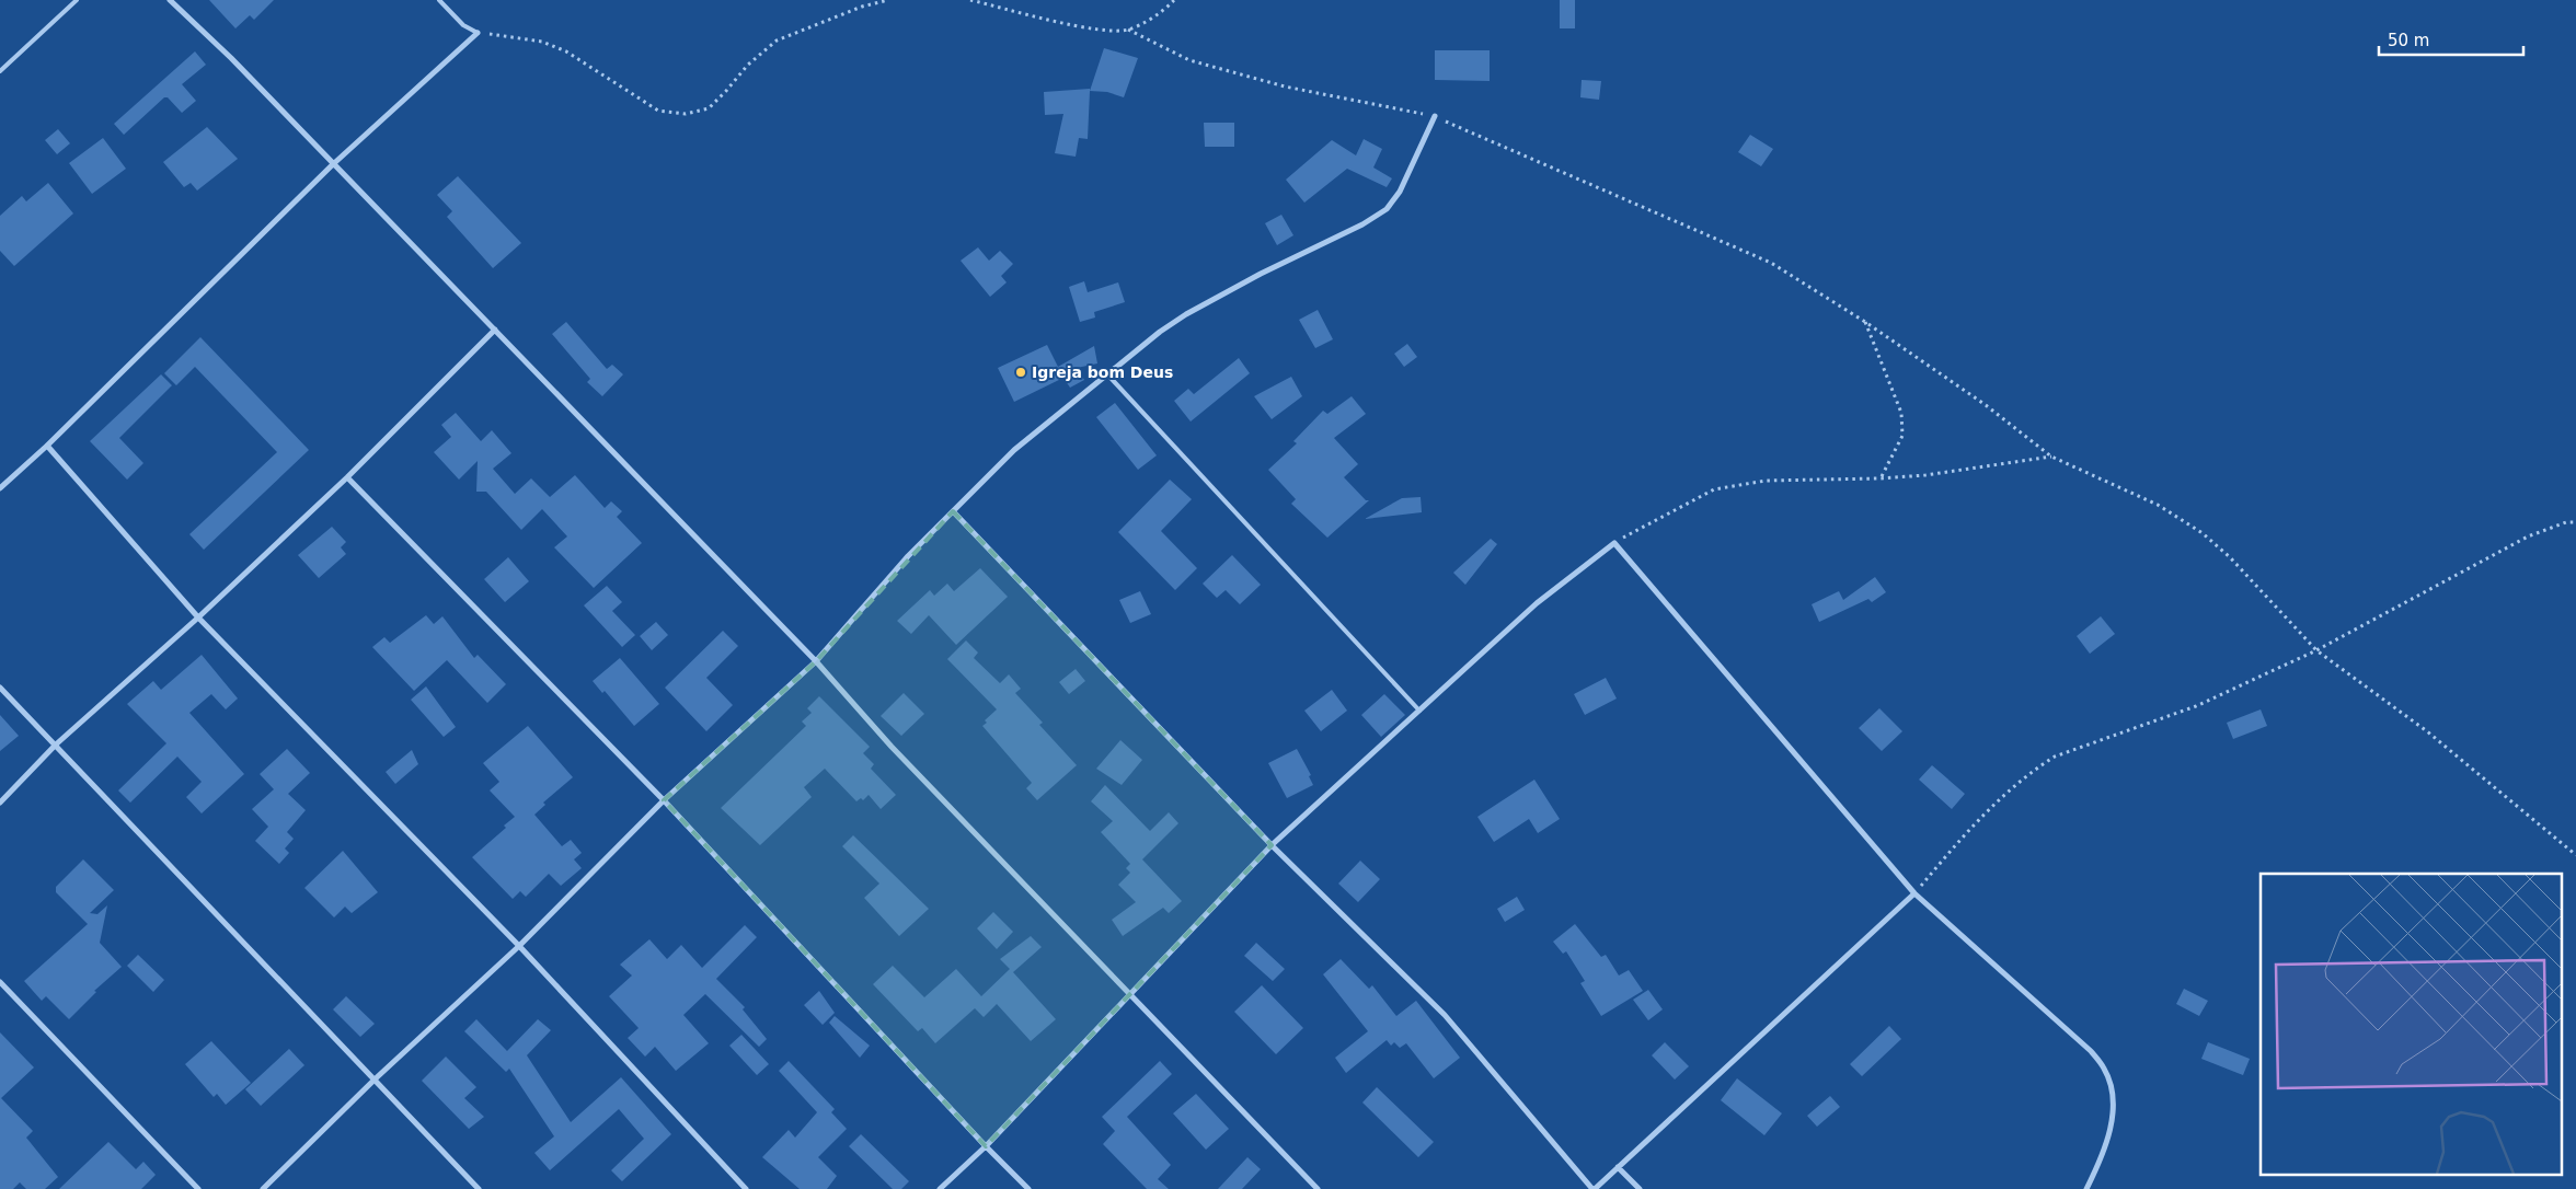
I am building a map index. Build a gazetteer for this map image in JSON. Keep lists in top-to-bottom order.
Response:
{
  "places": ["Igreja bom Deus"],
  "scale_bar": "50 m"
}
